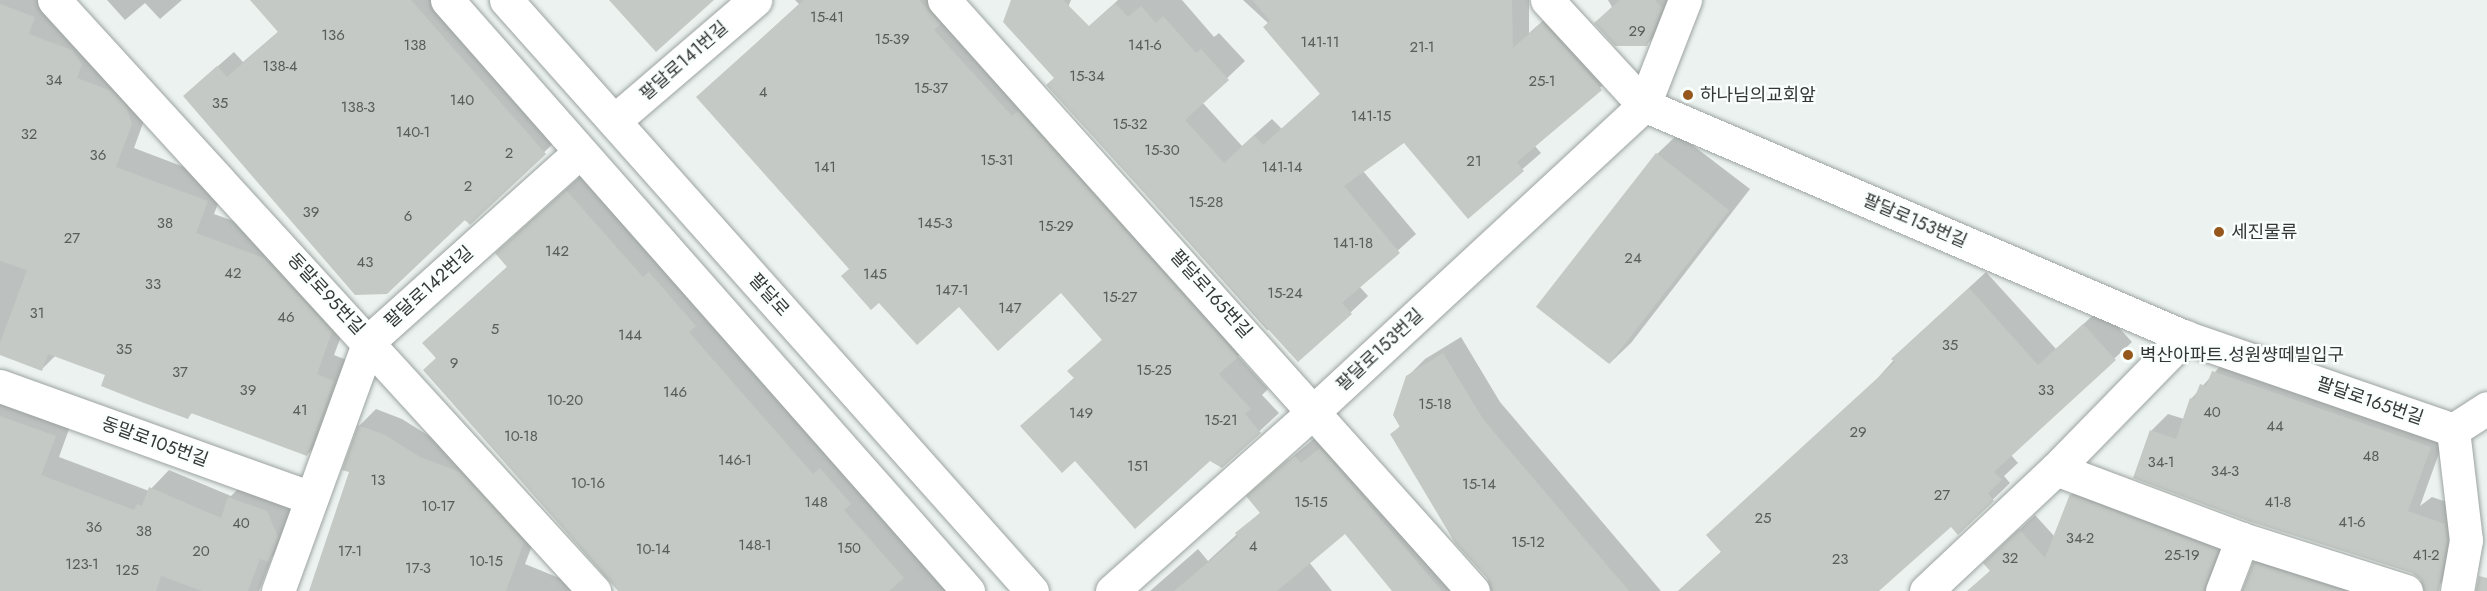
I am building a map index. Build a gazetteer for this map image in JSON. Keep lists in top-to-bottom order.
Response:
{
  "streets": {
    "street": [
      "팔달로141번길",
      "팔달로153번길",
      "팔달로142번길",
      "동말로95번길",
      "팔달로165번길",
      "팔달로",
      "동말로105번길"
    ]
  },
  "crossings": [
    ["팔달로141번길", "팔달로"],
    ["팔달로153번길", "팔달로165번길"],
    ["팔달로142번길", "동말로95번길"],
    ["팔달로142번길", "동말로105번길"]
  ],
  "places": ["하나님의교회앞", "세진물류", "벽산아파트.성원썅떼빌입구"],
  "house_numbers": [
    "15-41",
    "29",
    "136",
    "15-39",
    "141-11",
    "138",
    "141-6",
    "21-1",
    "138-4",
    "15-34",
    "34",
    "25-1",
    "15-37",
    "4",
    "140",
    "35",
    "138-3",
    "141-15",
    "15-32",
    "140-1",
    "32",
    "15-30",
    "2",
    "36",
    "15-31",
    "21",
    "141",
    "141-14",
    "2",
    "15-28",
    "39",
    "6",
    "38",
    "145-3",
    "15-29",
    "27",
    "141-18",
    "142",
    "24",
    "43",
    "42",
    "145",
    "33",
    "147-1",
    "15-24",
    "15-27",
    "147",
    "31",
    "46",
    "5",
    "144",
    "35",
    "35",
    "9",
    "15-25",
    "37",
    "39",
    "33",
    "146",
    "10-20",
    "15-18",
    "41",
    "40",
    "149",
    "15-21",
    "44",
    "29",
    "10-18",
    "48",
    "146-1",
    "34-1",
    "151",
    "34-3",
    "13",
    "10-16",
    "15-14",
    "27",
    "148",
    "15-15",
    "41-8",
    "10-17",
    "25",
    "41-6",
    "40",
    "36",
    "38",
    "34-2",
    "15-12",
    "148-1",
    "4",
    "150",
    "10-14",
    "20",
    "17-1",
    "25-19",
    "41-2",
    "32",
    "23",
    "10-15",
    "123-1",
    "17-3",
    "125"
  ]
}
